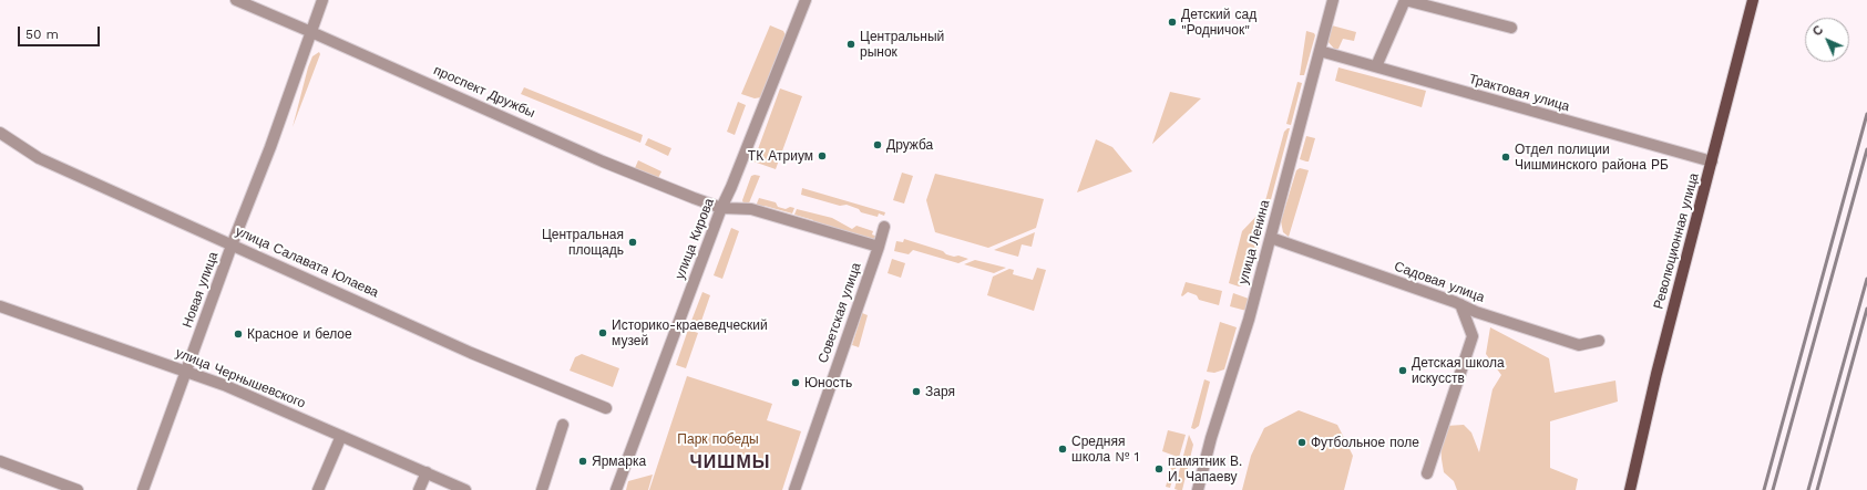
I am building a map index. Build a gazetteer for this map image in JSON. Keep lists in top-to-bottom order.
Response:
{
  "streets": {
    "main road": ["Революционная улица"],
    "street": [
      "проспект Дружбы",
      "Трактовая улица",
      "улица Кирова",
      "улица Ленина",
      "улица Салавата Юлаева",
      "Садовая улица",
      "Новая улица",
      "Советская улица",
      "улица Чернышевского"
    ]
  },
  "crossings": [
    ["проспект Дружбы", "улица Кирова"],
    ["проспект Дружбы", "Новая улица"],
    ["проспект Дружбы", "Советская улица"],
    ["Трактовая улица", "Революционная улица"],
    ["Трактовая улица", "улица Ленина"],
    ["улица Ленина", "Садовая улица"],
    ["улица Салавата Юлаева", "Новая улица"],
    ["Новая улица", "улица Чернышевского"]
  ],
  "districts": ["ЧИШМЫ"],
  "parks": ["Парк победы"],
  "places": [
    "Детский сад \"Родничок\"",
    "Центральный рынок",
    "Дружба",
    "ТК Атриум",
    "Отдел полиции Чишминского района РБ",
    "Центральная площадь",
    "Историко-краеведческий музей",
    "Красное и белое",
    "Детская школа искусств",
    "Юность",
    "Заря",
    "Футбольное поле",
    "Средняя школа № 1",
    "Ярмарка",
    "памятник В. И. Чапаеву"
  ],
  "scale_bar": "50 m",
  "north": "top left"
}
